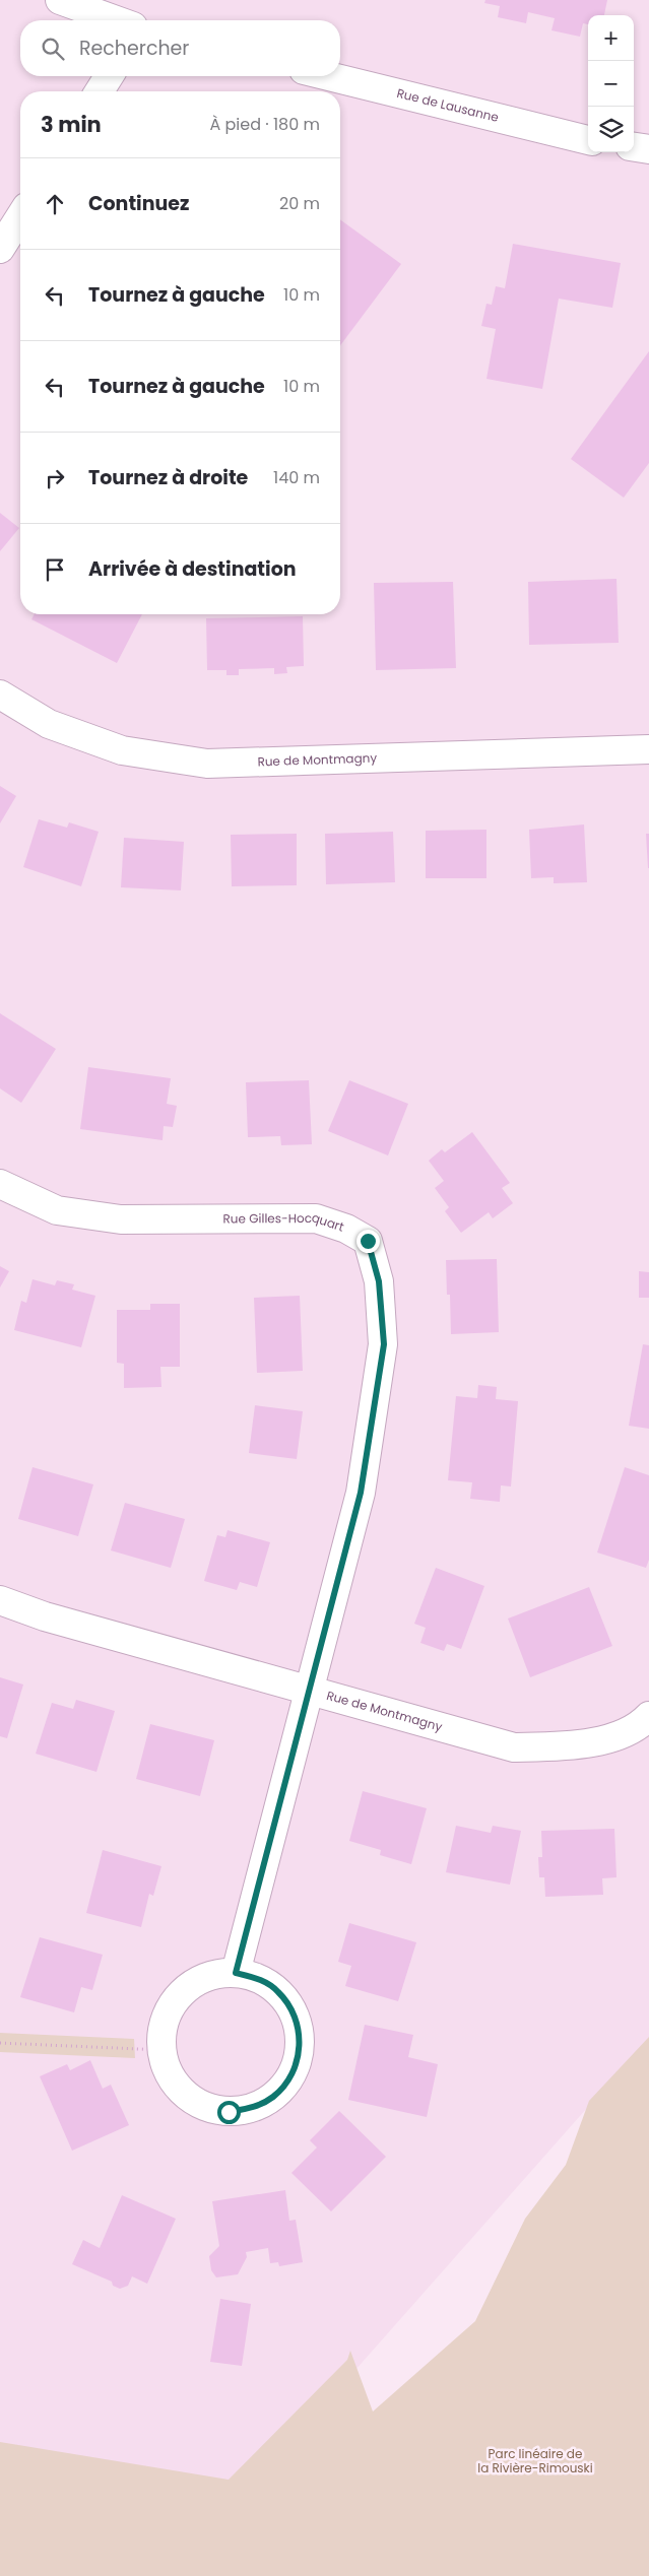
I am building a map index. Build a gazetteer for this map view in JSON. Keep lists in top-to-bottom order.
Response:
{
  "streets": {
    "street": ["Rue de Lausanne", "Rue de Montmagny", "Rue Gilles-Hocquart"]
  },
  "crossings": [
    ["Rue de Montmagny", "Rue Gilles-Hocquart"]
  ],
  "parks": ["Parc linéaire de la Rivière-Rimouski"],
  "page": {
    "map_buttons": ["+", "−"],
    "search": "Rechercher",
    "heading": ["3 min", "À pied · 180 m"],
    "list": [
      ["Continuez", "20 m"],
      ["Tournez à gauche", "10 m"],
      ["Tournez à gauche", "10 m"],
      ["Tournez à droite", "140 m"],
      "Arrivée à destination"
    ]
  }
}
